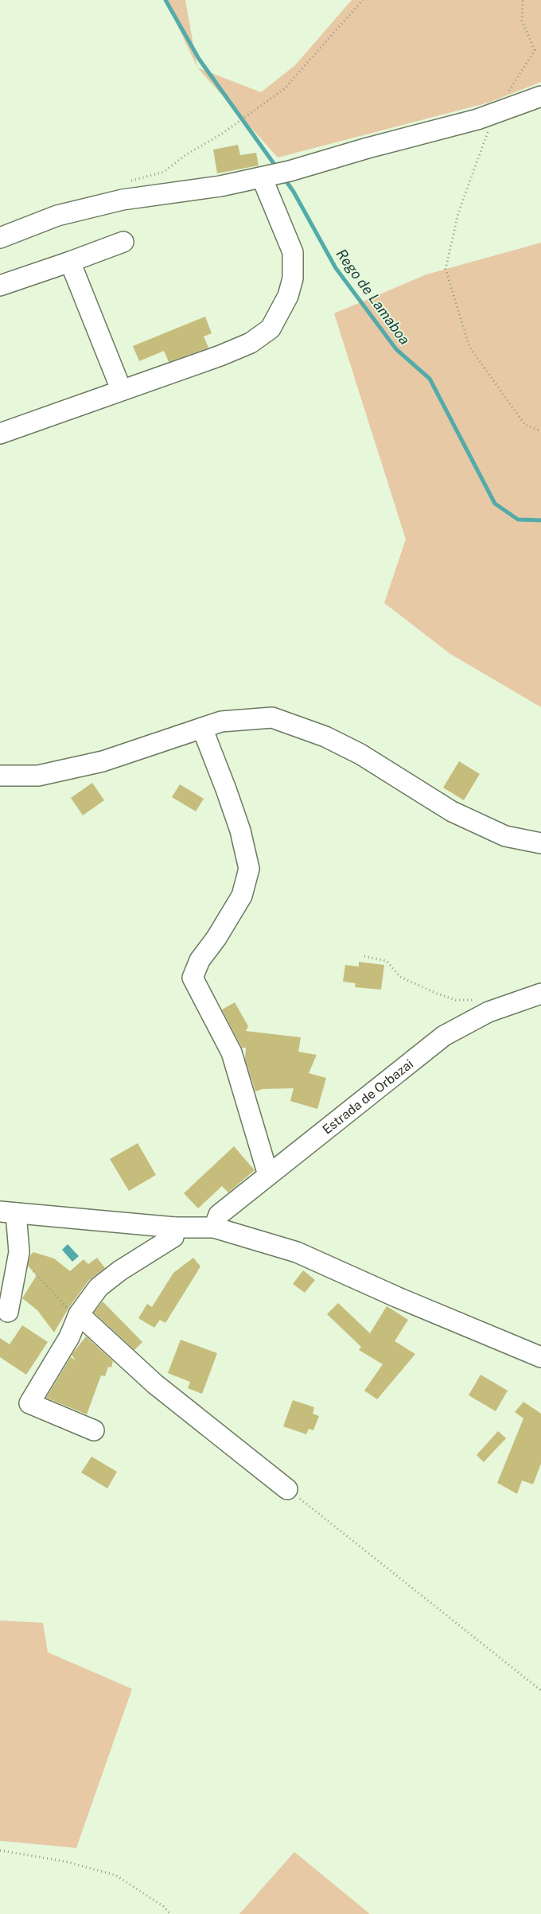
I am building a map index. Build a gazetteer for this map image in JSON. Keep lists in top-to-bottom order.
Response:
{
  "streets": {
    "street": ["Estrada de Orbazai"]
  },
  "water": ["Rego de Lamaboa"]
}
